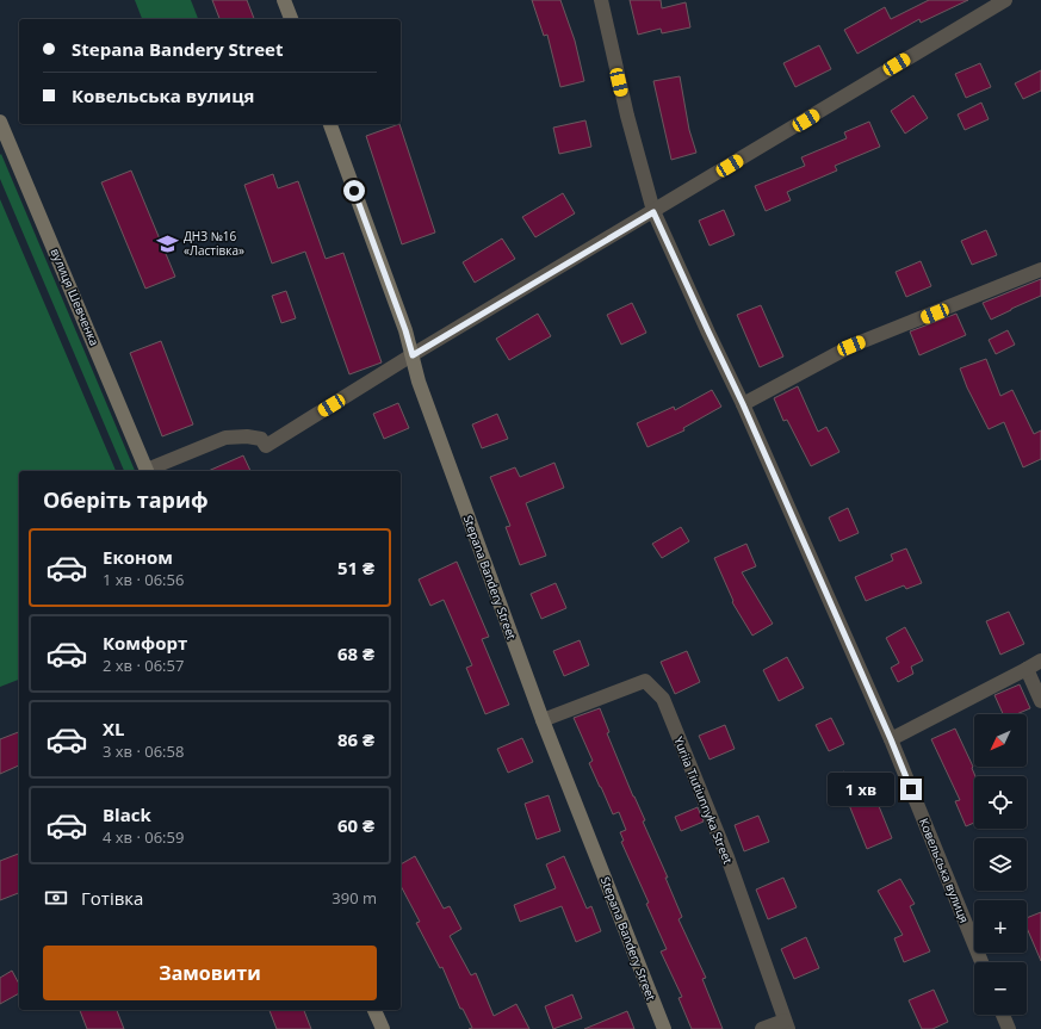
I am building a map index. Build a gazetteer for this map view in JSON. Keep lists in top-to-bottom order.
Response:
{
  "streets": {
    "street": [
      "вулиця Шевченка",
      "Stepana Bandery Street",
      "Yuriia Tiutiunnyka Street",
      "Ковельська вулиця"
    ]
  },
  "crossings": [
    ["Stepana Bandery Street", "Yuriia Tiutiunnyka Street"]
  ],
  "places": {
    "school or university": ["ДНЗ №16 «Ластівка»"]
  },
  "north": "bottom left",
  "page": {
    "banner": ["Stepana Bandery Street", "Ковельська вулиця"],
    "heading": "Оберіть тариф",
    "list": [
      {
        "name": "Економ",
        "note": "1 хв · 06:56",
        "value": "51 ₴"
      },
      {
        "name": "Комфорт",
        "note": "2 хв · 06:57",
        "value": "68 ₴"
      },
      {
        "name": "XL",
        "note": "3 хв · 06:58",
        "value": "86 ₴"
      },
      {
        "name": "Black",
        "note": "4 хв · 06:59",
        "value": "60 ₴"
      }
    ],
    "map_buttons": ["+", "−"],
    "bubble": "1 хв",
    "pay": ["Готівка", "390 m"],
    "buttons": "Замовити"
  }
}
